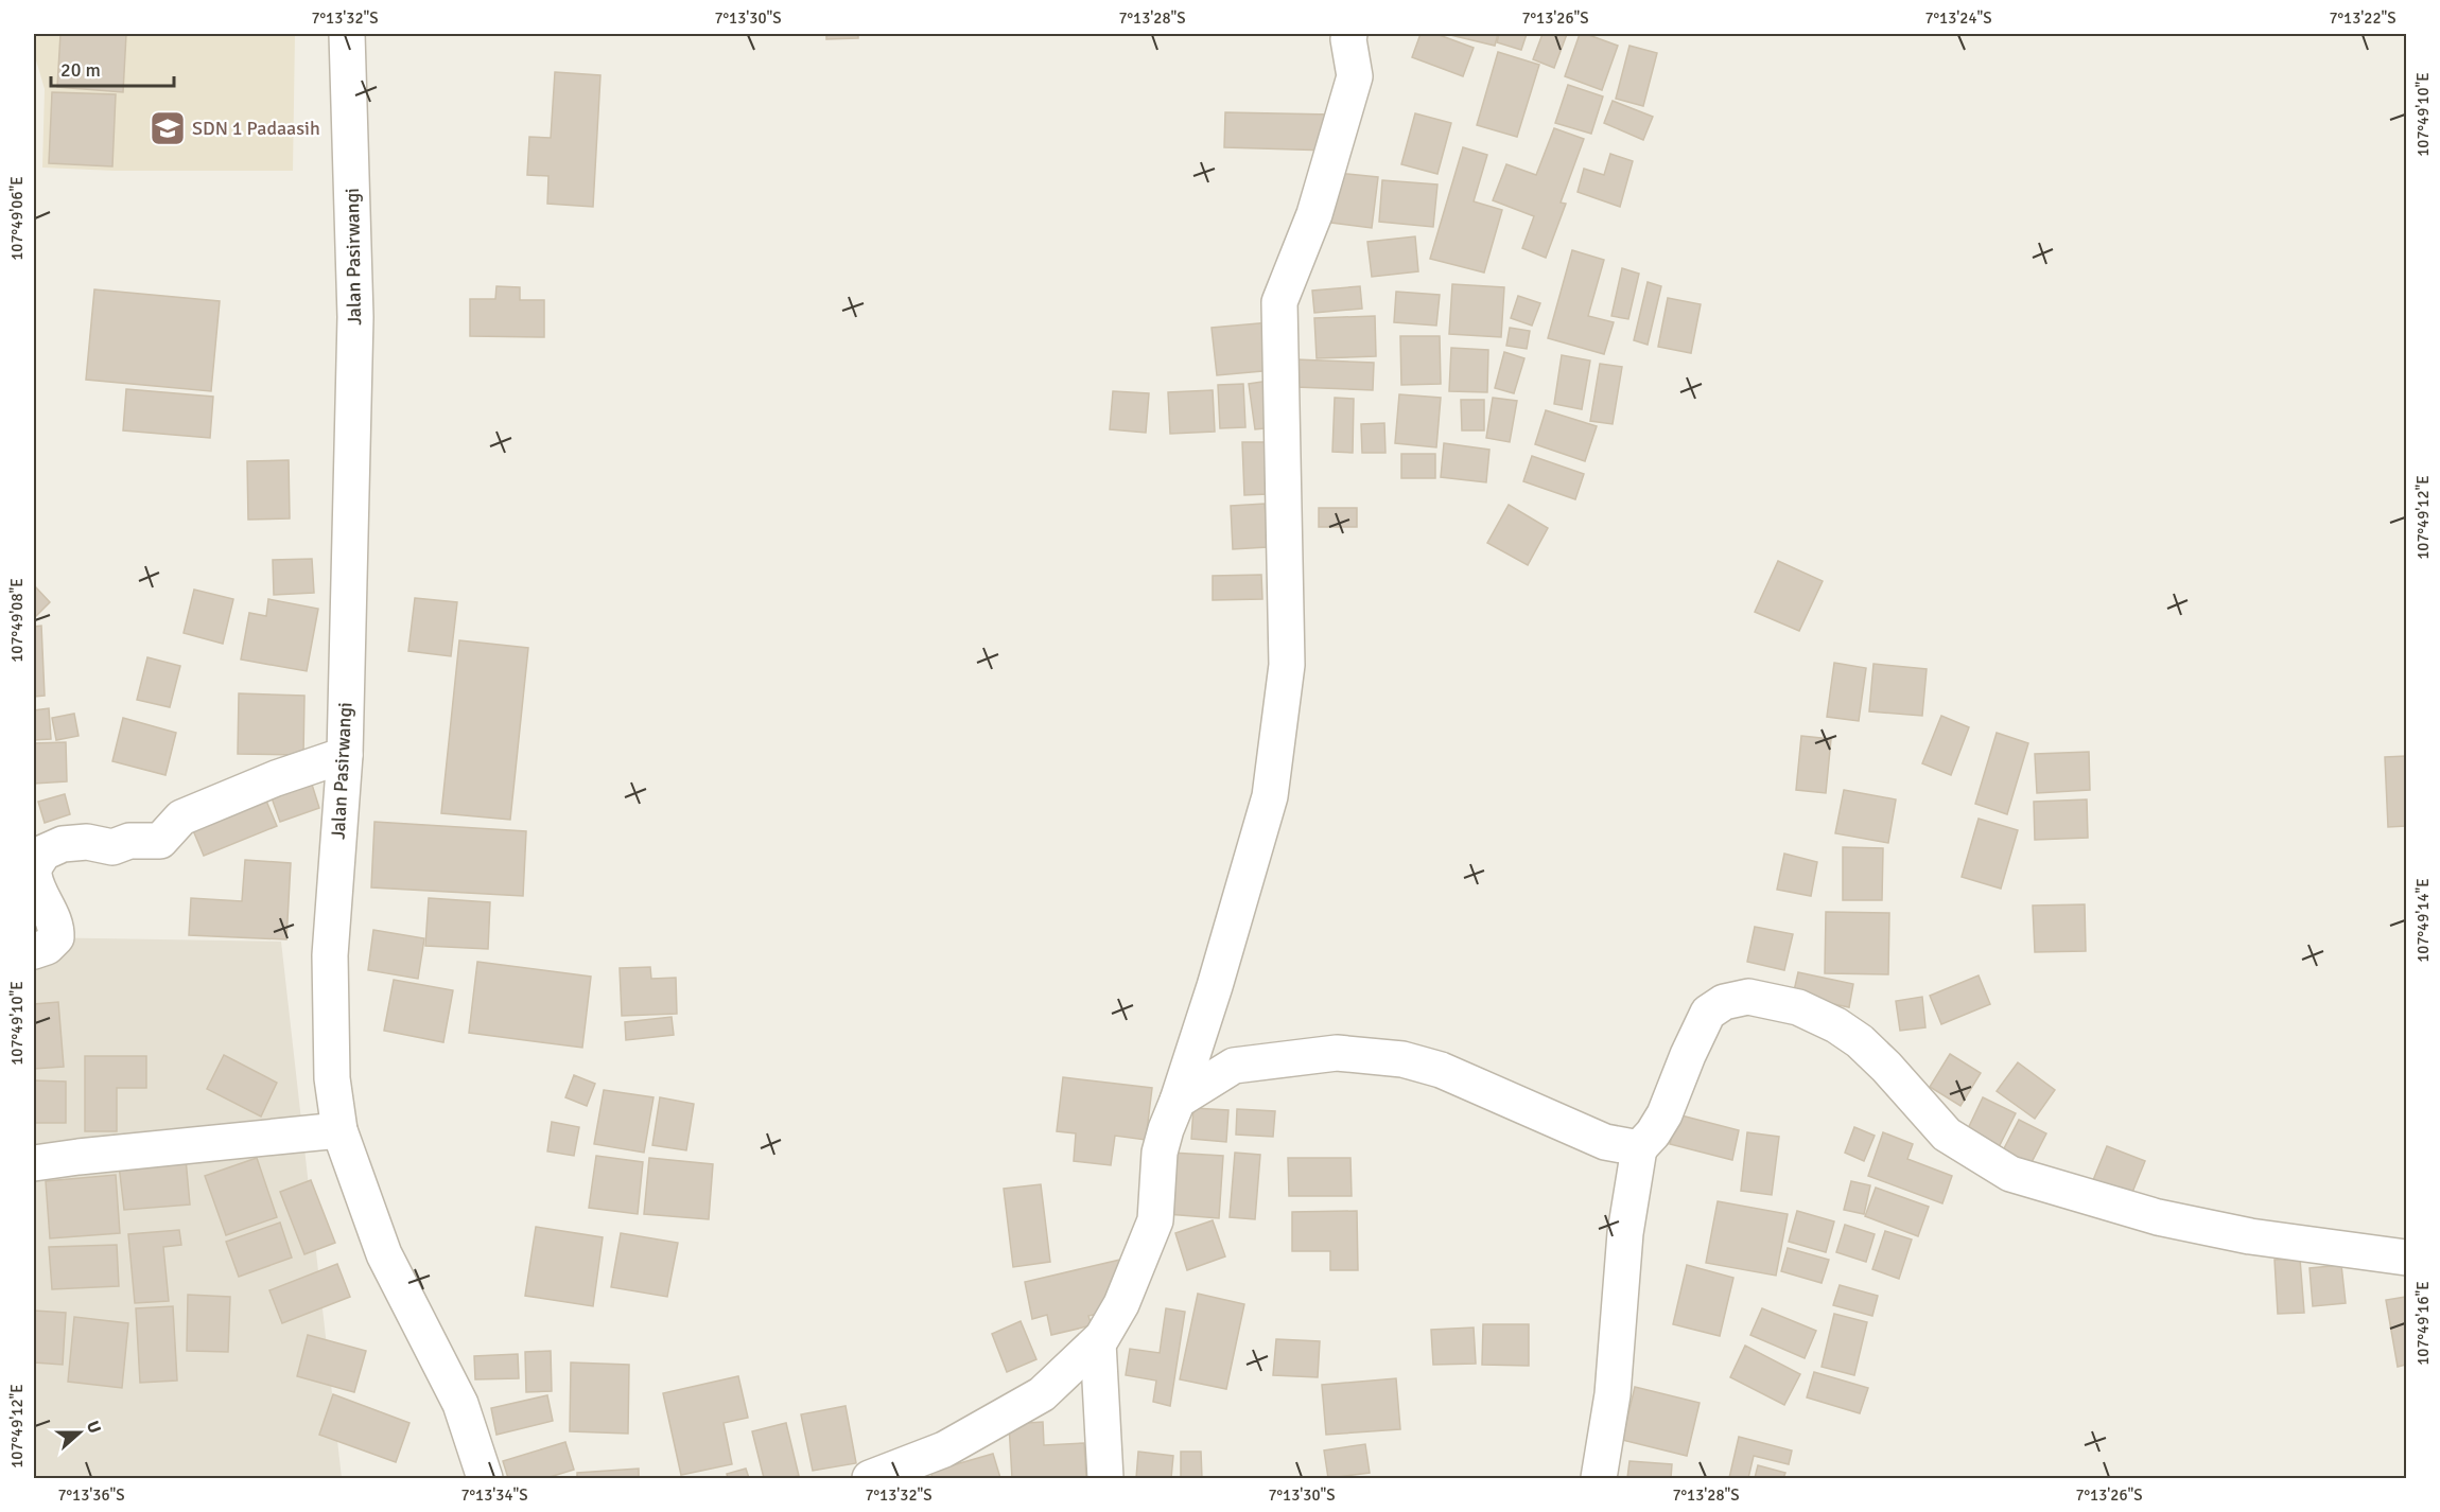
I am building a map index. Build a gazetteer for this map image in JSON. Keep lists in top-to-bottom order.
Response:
{
  "streets": {
    "street": ["Jalan Pasirwangi"]
  },
  "places": {
    "school or university": ["SDN 1 Padaasih"]
  },
  "scale_bar": "20 m",
  "north": "right",
  "coordinates": [
    "7°13'32\"S",
    "7°13'30\"S",
    "7°13'28\"S",
    "7°13'26\"S",
    "7°13'24\"S",
    "7°13'22\"S",
    "107°49'10\"E",
    "107°49'06\"E",
    "107°49'12\"E",
    "107°49'08\"E",
    "107°49'14\"E",
    "107°49'16\"E",
    "7°13'36\"S",
    "7°13'34\"S"
  ]
}
